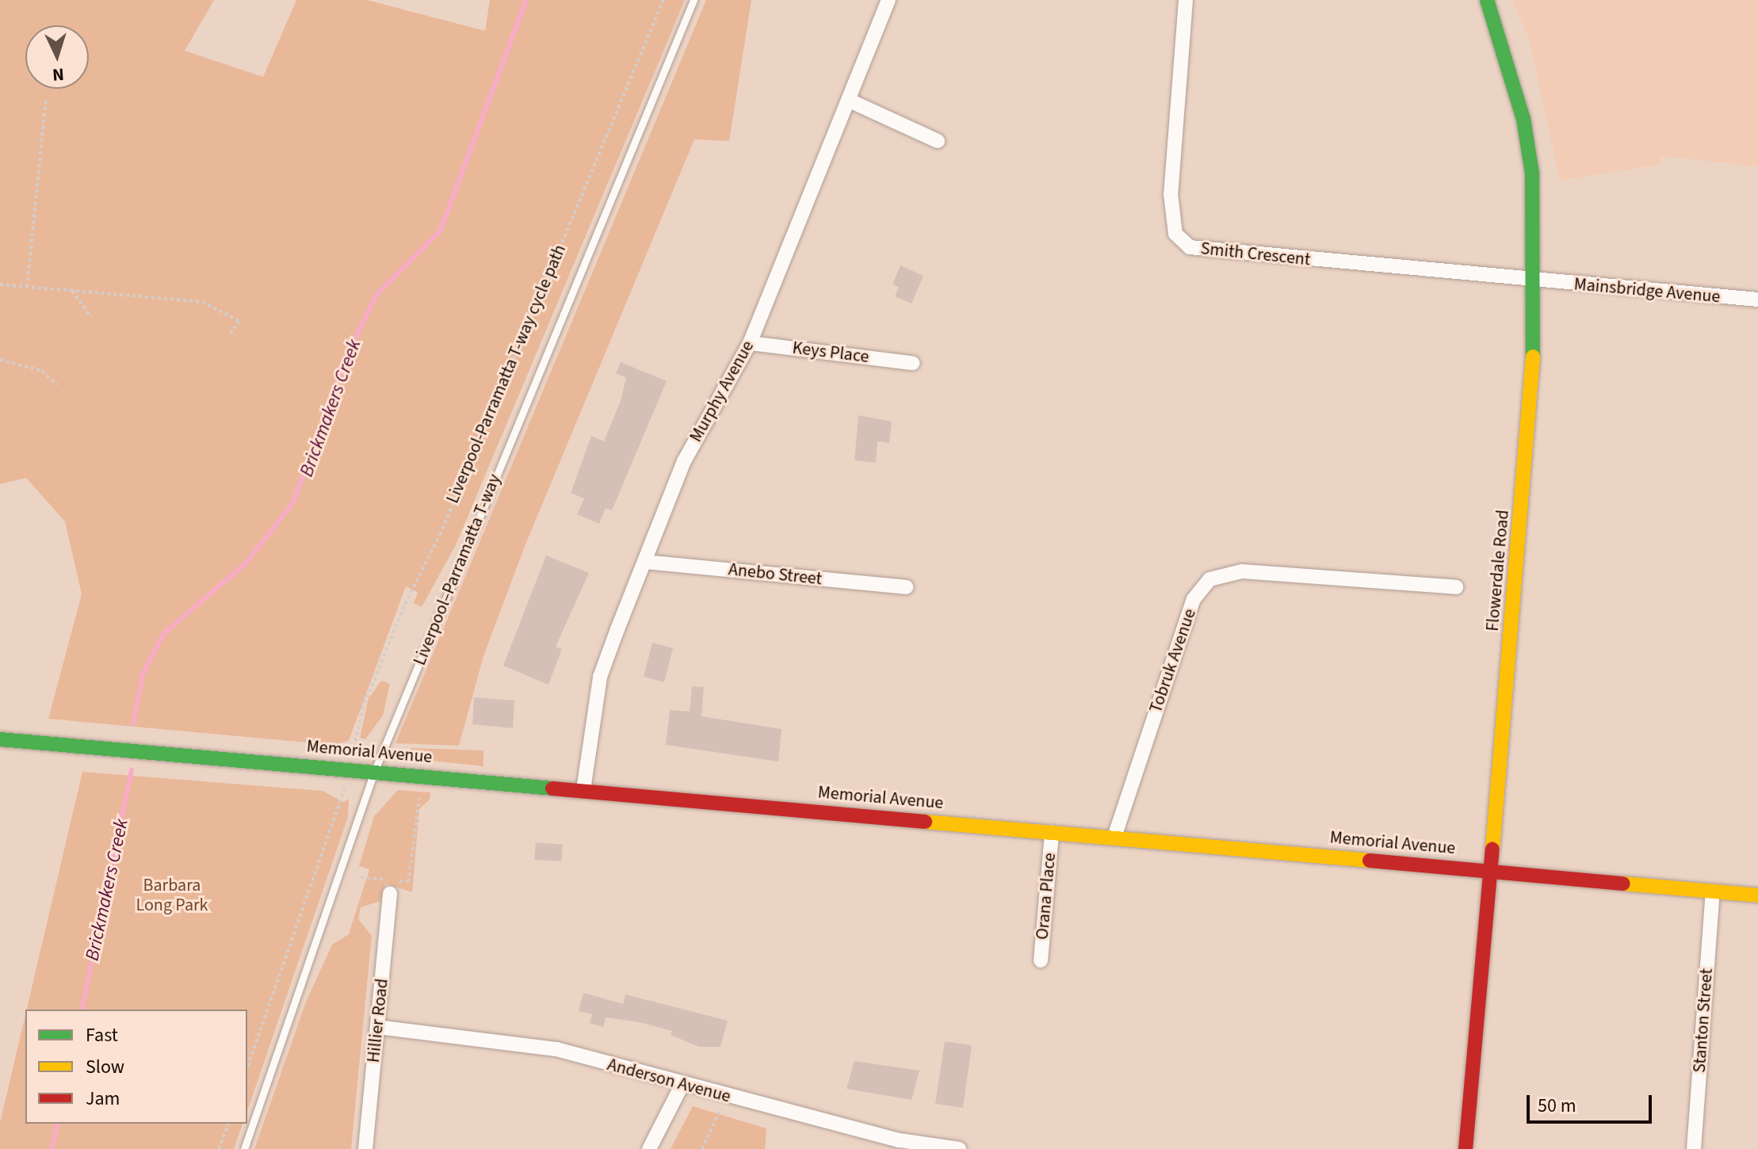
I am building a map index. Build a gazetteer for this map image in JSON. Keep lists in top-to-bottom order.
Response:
{
  "streets": {
    "street": [
      "Smith Crescent",
      "Mainsbridge Avenue",
      "Keys Place",
      "Murphy Avenue",
      "Flowerdale Road",
      "Anebo Street",
      "Tobruk Avenue",
      "Memorial Avenue",
      "Orana Place",
      "Hillier Road",
      "Stanton Street",
      "Anderson Avenue"
    ],
    "lane": ["Liverpool–Parramatta T-way"],
    "path": ["Liverpool-Parramatta T-way cycle path"]
  },
  "crossings": [
    ["Smith Crescent", "Mainsbridge Avenue"],
    ["Smith Crescent", "Flowerdale Road"],
    ["Mainsbridge Avenue", "Flowerdale Road"],
    ["Keys Place", "Murphy Avenue"],
    ["Murphy Avenue", "Anebo Street"],
    ["Murphy Avenue", "Memorial Avenue"],
    ["Liverpool–Parramatta T-way", "Memorial Avenue"],
    ["Flowerdale Road", "Memorial Avenue"],
    ["Tobruk Avenue", "Memorial Avenue"],
    ["Memorial Avenue", "Orana Place"],
    ["Memorial Avenue", "Stanton Street"],
    ["Hillier Road", "Anderson Avenue"]
  ],
  "water": ["Brickmakers Creek"],
  "parks": ["Barbara Long Park"],
  "legend": ["Fast", "Slow", "Jam"],
  "scale_bar": "50 m",
  "north": "bottom"
}
